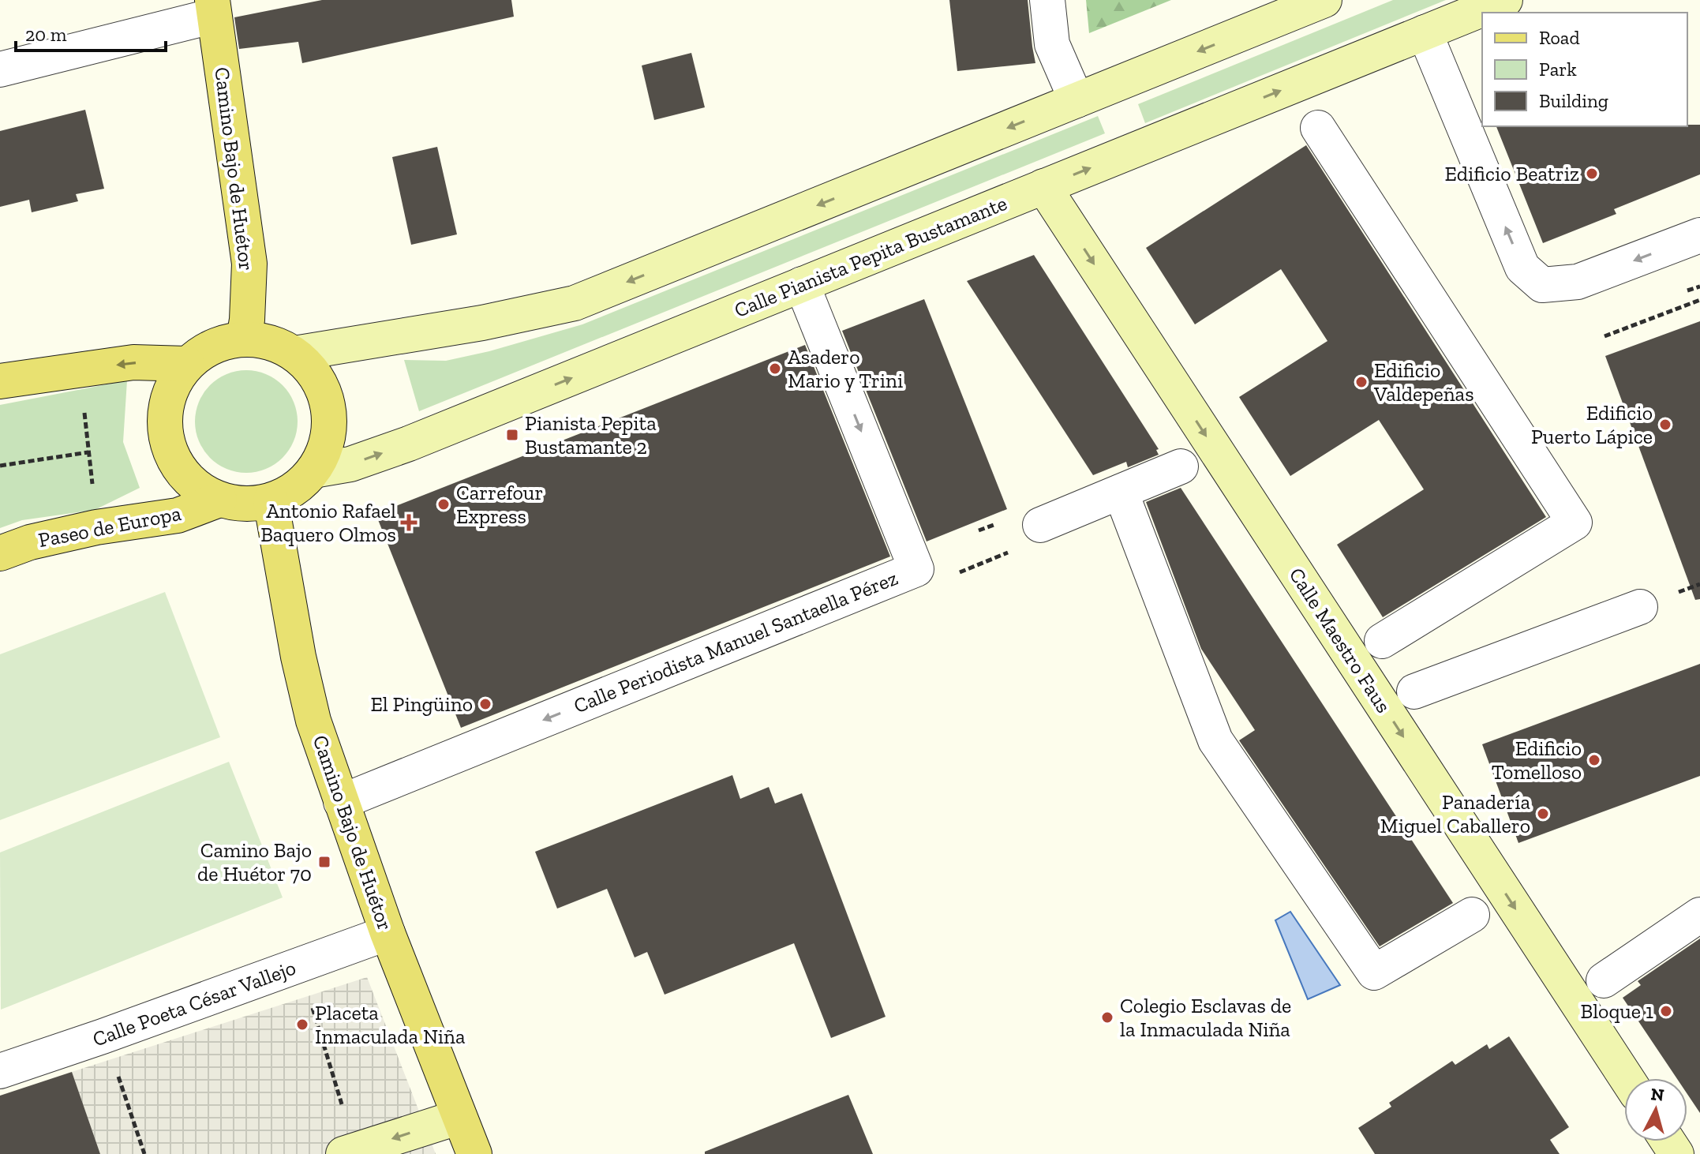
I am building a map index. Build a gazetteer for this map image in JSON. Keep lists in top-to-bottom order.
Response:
{
  "streets": {
    "main road": [
      "Camino Bajo de Huétor",
      "Calle Pianista Pepita Bustamante",
      "Paseo de Europa",
      "Calle Maestro Faus"
    ],
    "street": ["Calle Periodista Manuel Santaella Pérez", "Calle Poeta César Vallejo"]
  },
  "crossings": [
    ["Camino Bajo de Huétor", "Calle Pianista Pepita Bustamante"],
    ["Camino Bajo de Huétor", "Paseo de Europa"],
    ["Camino Bajo de Huétor", "Calle Periodista Manuel Santaella Pérez"],
    ["Camino Bajo de Huétor", "Calle Poeta César Vallejo"],
    ["Calle Pianista Pepita Bustamante", "Paseo de Europa"],
    ["Calle Pianista Pepita Bustamante", "Calle Maestro Faus"],
    ["Calle Pianista Pepita Bustamante", "Calle Periodista Manuel Santaella Pérez"]
  ],
  "one_way": ["Calle Maestro Faus"],
  "places": {
    "other": [
      "Edificio Beatriz",
      "Asadero Mario y Trini",
      "Edificio Valdepeñas",
      "Edificio Puerto Lápice",
      "Carrefour Express",
      "El Pingüino",
      "Edificio Tomelloso",
      "Panadería Miguel Caballero",
      "Bloque 1",
      "Colegio Esclavas de la Inmaculada Niña",
      "Placeta Inmaculada Niña"
    ],
    "transit": ["Pianista Pepita Bustamante 2", "Camino Bajo de Huétor 70"],
    "health": ["Antonio Rafael Baquero Olmos"]
  },
  "legend": ["Road", "Park", "Building"],
  "scale_bar": "20 m",
  "north": "top"
}
